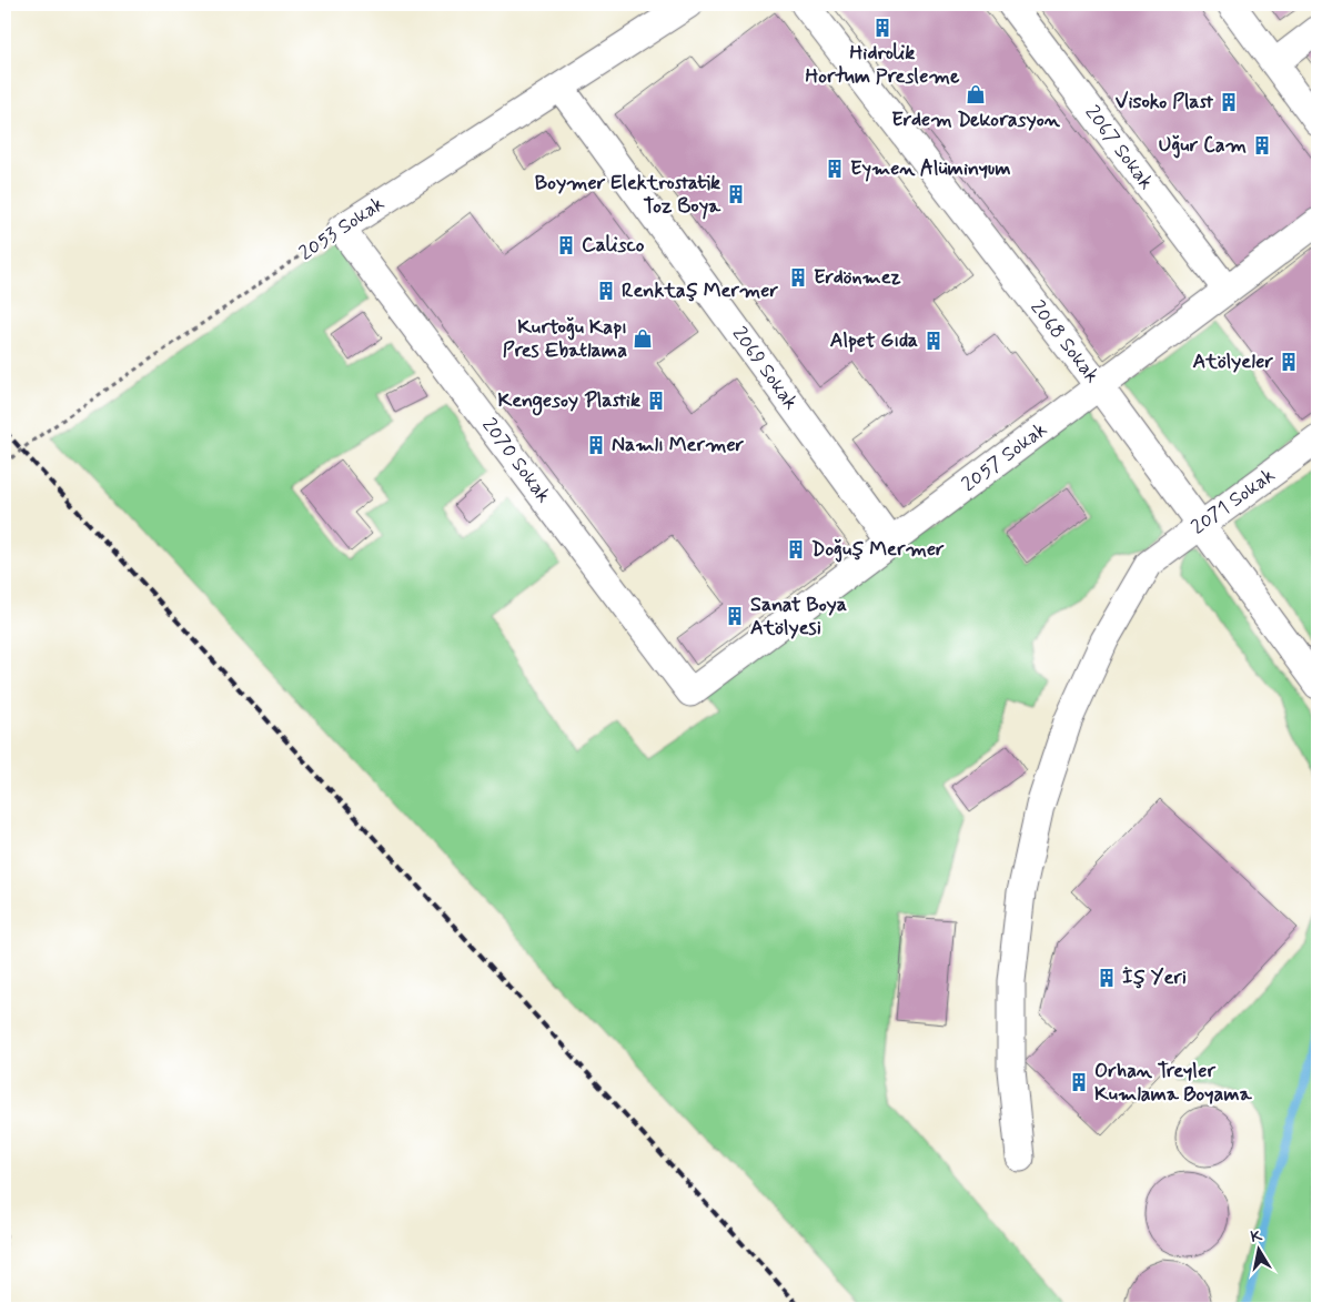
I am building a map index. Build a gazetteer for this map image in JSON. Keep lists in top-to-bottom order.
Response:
{
  "streets": {
    "street": [
      "2067 Sokak",
      "2053 Sokak",
      "2068 Sokak",
      "2069 Sokak",
      "2057 Sokak",
      "2070 Sokak",
      "2071 Sokak"
    ]
  },
  "crossings": [
    ["2067 Sokak", "2057 Sokak"],
    ["2053 Sokak", "2069 Sokak"],
    ["2053 Sokak", "2070 Sokak"],
    ["2068 Sokak", "2057 Sokak"],
    ["2068 Sokak", "2071 Sokak"],
    ["2069 Sokak", "2057 Sokak"],
    ["2057 Sokak", "2070 Sokak"]
  ],
  "places": {
    "building": [
      "Hidrolik Hortum Presleme",
      "Visoko Plast",
      "Uğur Cam",
      "Eymen Alüminyum",
      "Boymer Elektrostatik Toz Boya",
      "Calisco",
      "Erdönmez",
      "Renktaş Mermer",
      "Alpet Gıda",
      "Atölyeler",
      "Kengesoy Plastik",
      "Namlı Mermer",
      "Doğuş Mermer",
      "Sanat Boya Atölyesi",
      "İş Yeri",
      "Orhan Treyler Kumlama Boyama"
    ],
    "shop": ["Erdem Dekorasyon", "Kurtoğu Kapı Pres Ebatlama"]
  },
  "north": "top"
}
